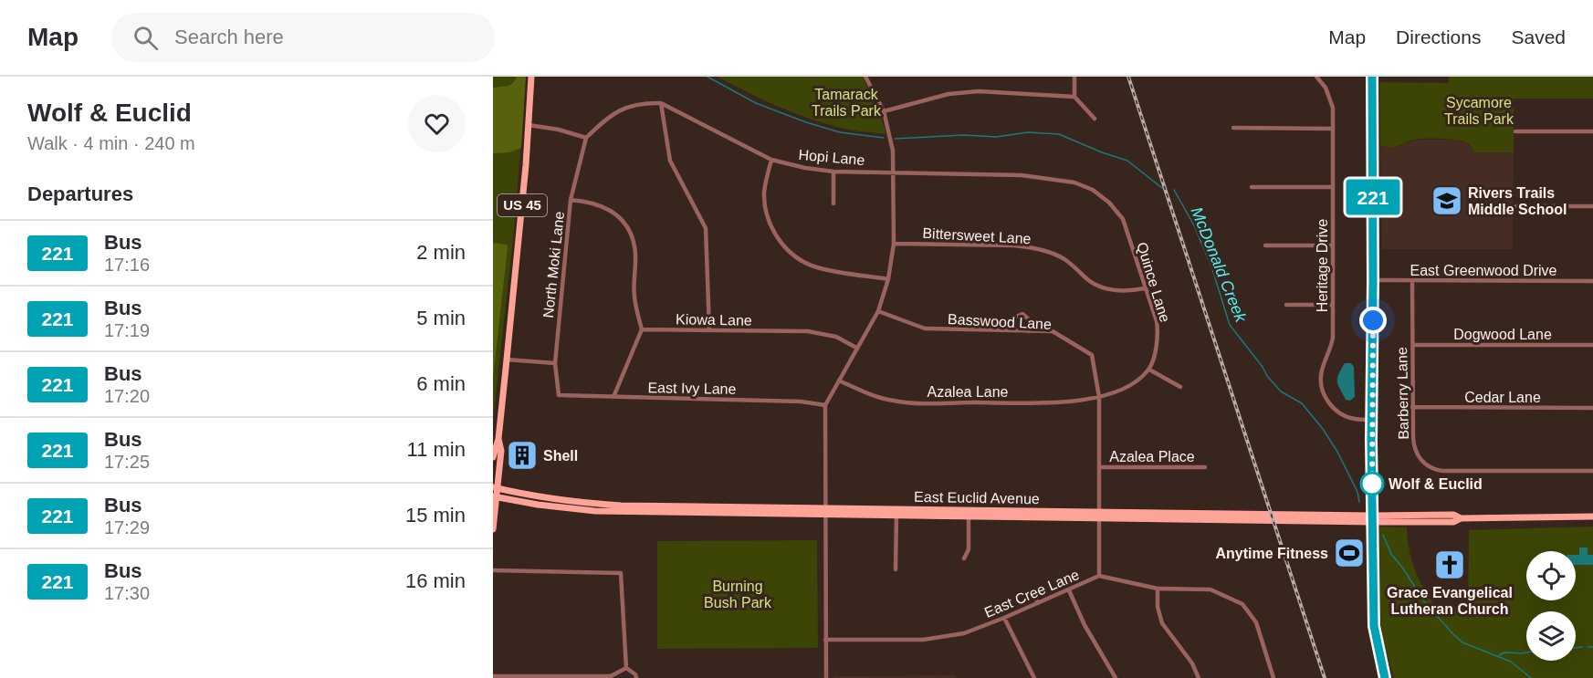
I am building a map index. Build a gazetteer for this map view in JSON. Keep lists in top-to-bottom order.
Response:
{
  "streets": {
    "main road": ["US 45", "East Euclid Avenue"],
    "street": [
      "Hopi Lane",
      "Bittersweet Lane",
      "North Moki Lane",
      "Heritage Drive",
      "East Greenwood Drive",
      "Quince Lane",
      "Kiowa Lane",
      "Basswood Lane",
      "Dogwood Lane",
      "East Ivy Lane",
      "Azalea Lane",
      "Barberry Lane",
      "Cedar Lane",
      "Azalea Place",
      "East Cree Lane"
    ]
  },
  "crossings": [
    ["Hopi Lane", "Quince Lane"],
    ["US 45", "East Euclid Avenue"],
    ["Bittersweet Lane", "Quince Lane"],
    ["North Moki Lane", "East Ivy Lane"],
    ["East Greenwood Drive", "Barberry Lane"],
    ["Basswood Lane", "Azalea Lane"],
    ["Basswood Lane", "Azalea Place"],
    ["Basswood Lane", "East Euclid Avenue"],
    ["Basswood Lane", "East Cree Lane"],
    ["Dogwood Lane", "Barberry Lane"],
    ["Barberry Lane", "Cedar Lane"]
  ],
  "water": ["McDonald Creek"],
  "parks": ["Tamarack Trails Park", "Sycamore Trails Park", "Burning Bush Park"],
  "places": {
    "school or university": ["Rivers Trails Middle School"],
    "building": ["Shell"],
    "other": ["Wolf & Euclid"],
    "sports": ["Anytime Fitness"],
    "church": ["Grace Evangelical Lutheran Church"]
  },
  "lines": ["bus line 221"],
  "page": {
    "header": "Map",
    "search": "Search here",
    "nav": ["Map", "Directions", "Saved"],
    "heading": [
      ["Wolf & Euclid", "Walk · 4 min · 240 m"],
      "Departures"
    ],
    "on_map": "221",
    "list": [
      {
        "mark": "221",
        "name": "Bus",
        "note": "17:16",
        "value": "2 min"
      },
      {
        "mark": "221",
        "name": "Bus",
        "note": "17:19",
        "value": "5 min"
      },
      {
        "mark": "221",
        "name": "Bus",
        "note": "17:20",
        "value": "6 min"
      },
      {
        "mark": "221",
        "name": "Bus",
        "note": "17:25",
        "value": "11 min"
      },
      {
        "mark": "221",
        "name": "Bus",
        "note": "17:29",
        "value": "15 min"
      },
      {
        "mark": "221",
        "name": "Bus",
        "note": "17:30",
        "value": "16 min"
      }
    ]
  }
}
